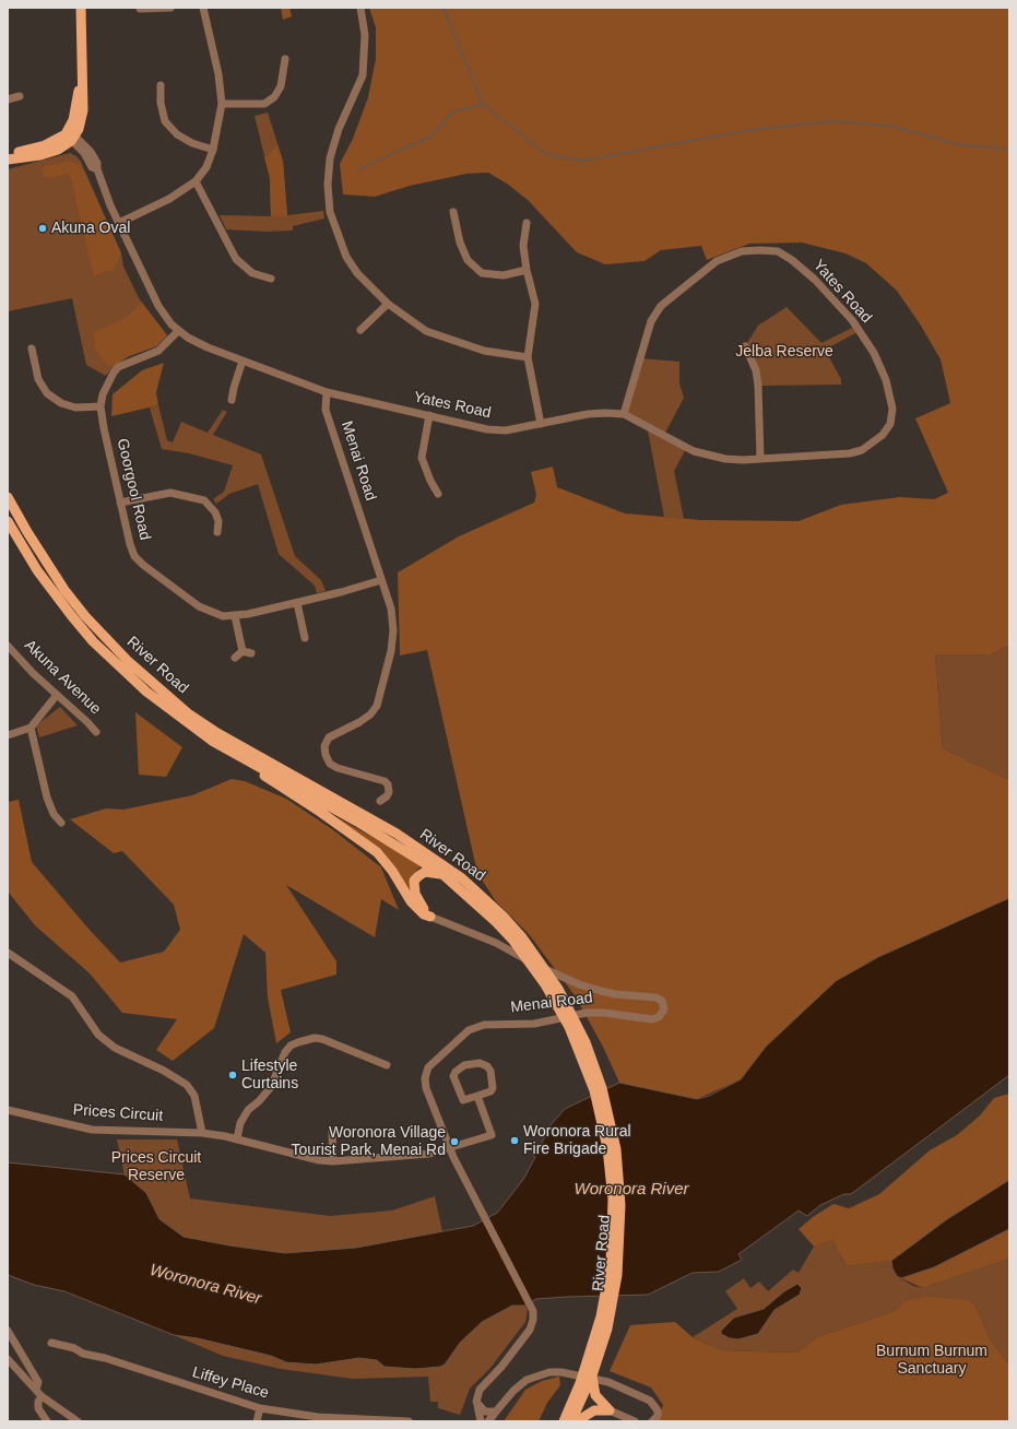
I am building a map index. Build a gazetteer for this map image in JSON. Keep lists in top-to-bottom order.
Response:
{
  "streets": {
    "main road": ["River Road"],
    "street": [
      "Yates Road",
      "Menai Road",
      "Goorgool Road",
      "Akuna Avenue",
      "Prices Circuit",
      "Liffey Place"
    ]
  },
  "crossings": [
    ["Yates Road", "Menai Road"],
    ["Menai Road", "Goorgool Road"],
    ["Menai Road", "Prices Circuit"]
  ],
  "water": ["Woronora River"],
  "parks": ["Jelba Reserve", "Prices Circuit Reserve", "Burnum Burnum Sanctuary"],
  "places": [
    "Akuna Oval",
    "Lifestyle Curtains",
    "Woronora Rural Fire Brigade",
    "Woronora Village Tourist Park, Menai Rd"
  ]
}
